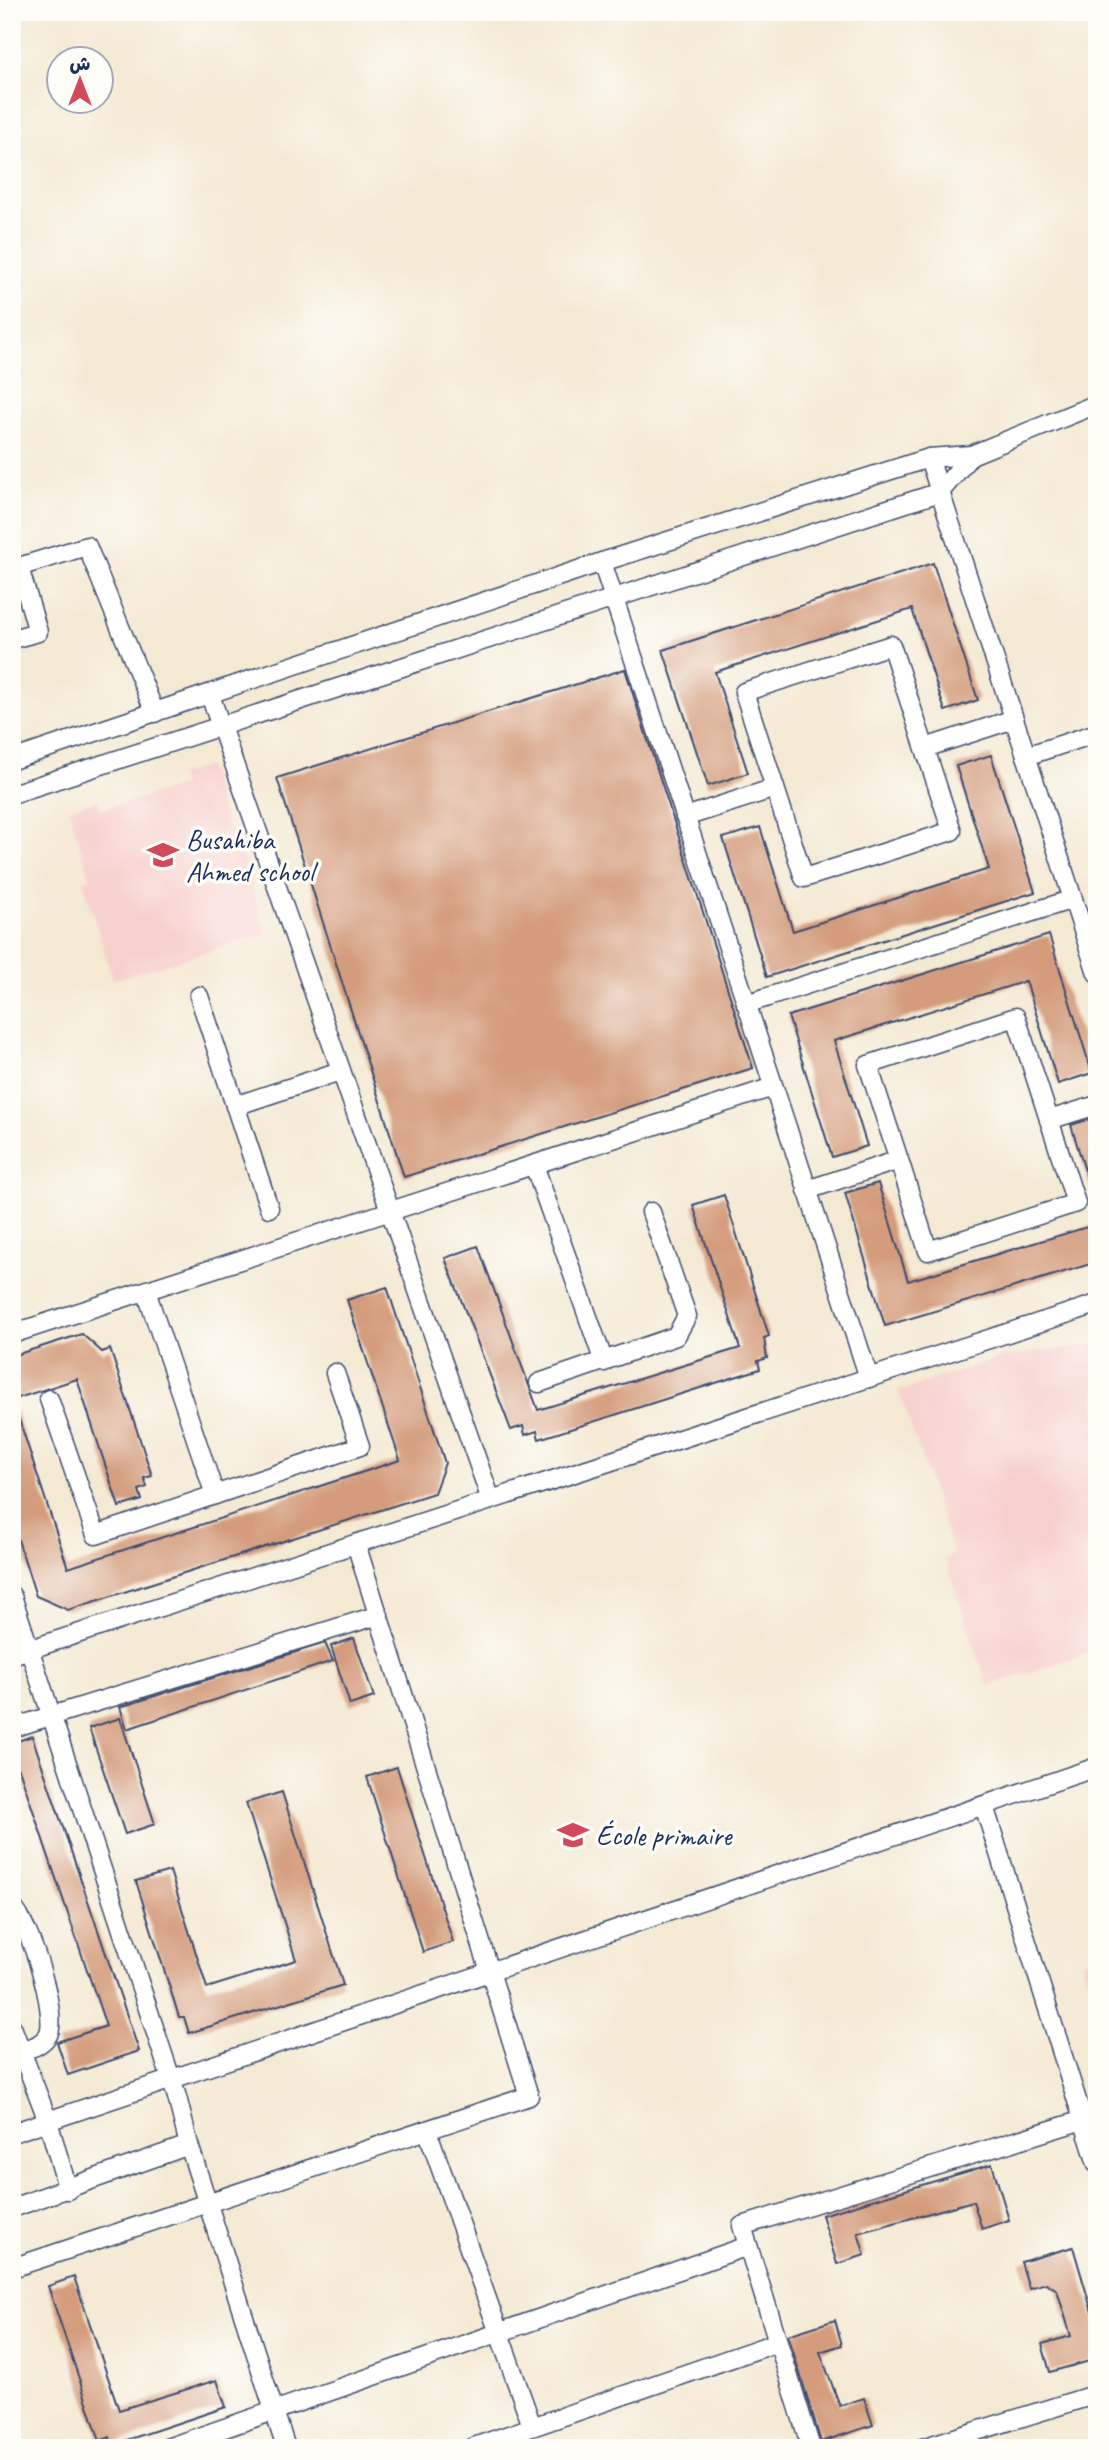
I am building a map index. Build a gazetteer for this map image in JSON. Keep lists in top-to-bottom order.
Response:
{
  "places": {
    "school or university": ["Busahiba Ahmed school", "École primaire"]
  },
  "north": "top"
}
